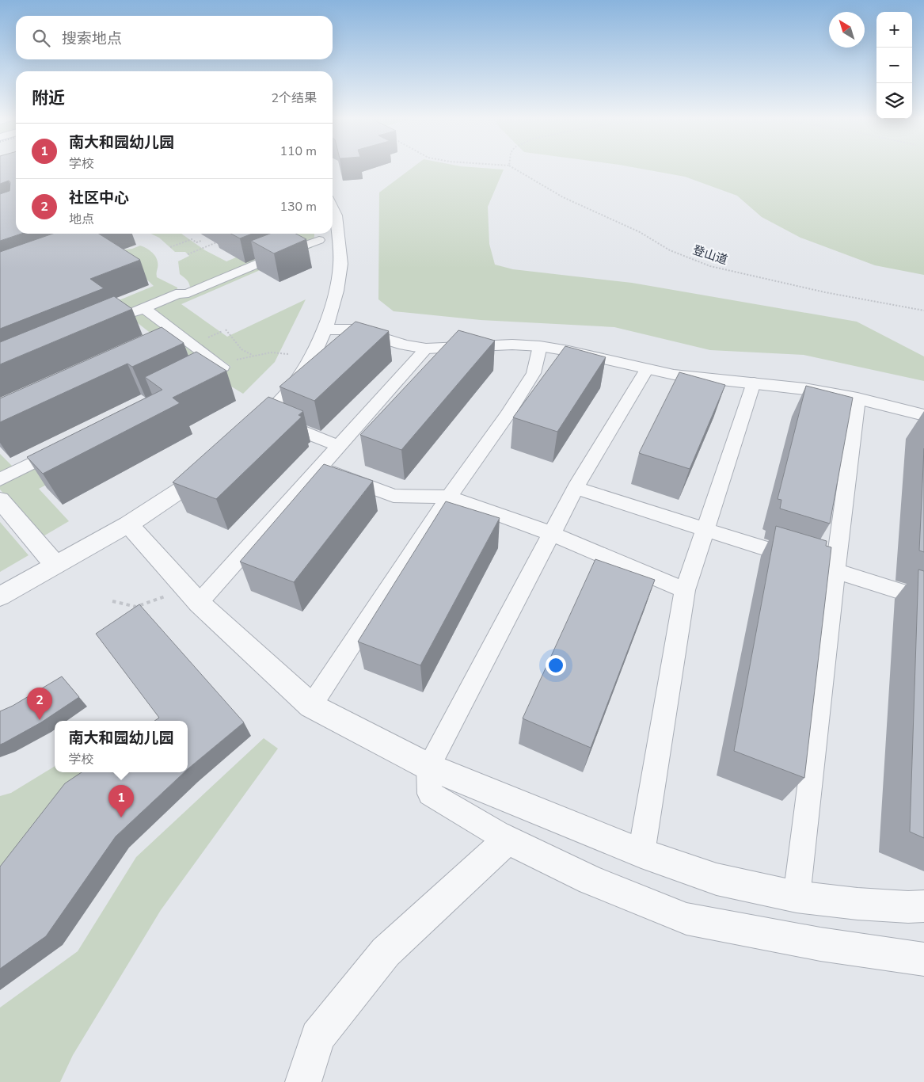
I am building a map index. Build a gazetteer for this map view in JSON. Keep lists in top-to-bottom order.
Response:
{
  "streets": {
    "path": ["登山道"]
  },
  "north": "top left",
  "page": {
    "map_buttons": ["+", "−"],
    "search": "搜索地点",
    "heading": ["附近", "2个结果"],
    "list": [
      {
        "mark": "1",
        "name": "南大和园幼儿园",
        "note": "学校",
        "value": "110 m"
      },
      {
        "mark": "2",
        "name": "社区中心",
        "note": "地点",
        "value": "130 m"
      }
    ],
    "pins": ["2", "1"],
    "popup": ["南大和园幼儿园", "学校"]
  }
}
